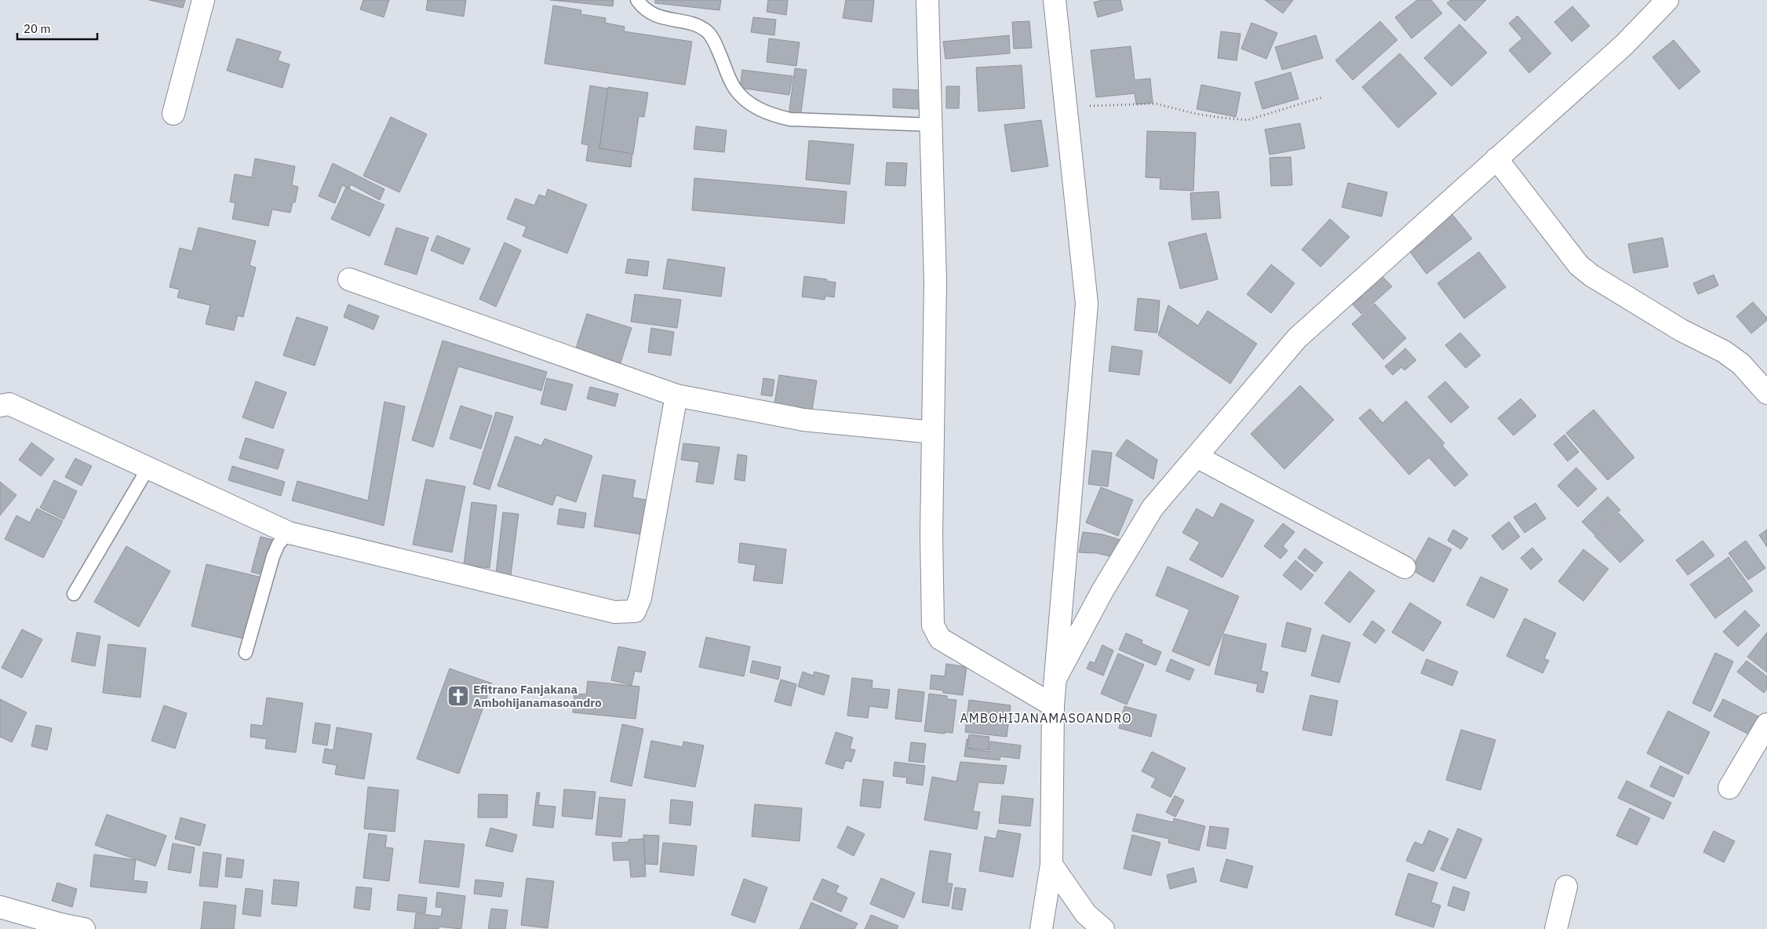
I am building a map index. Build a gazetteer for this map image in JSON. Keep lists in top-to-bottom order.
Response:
{
  "districts": ["AMBOHIJANAMASOANDRO"],
  "places": {
    "church": ["Efitrano Fanjakana Ambohijanamasoandro"]
  },
  "scale_bar": "20 m"
}
